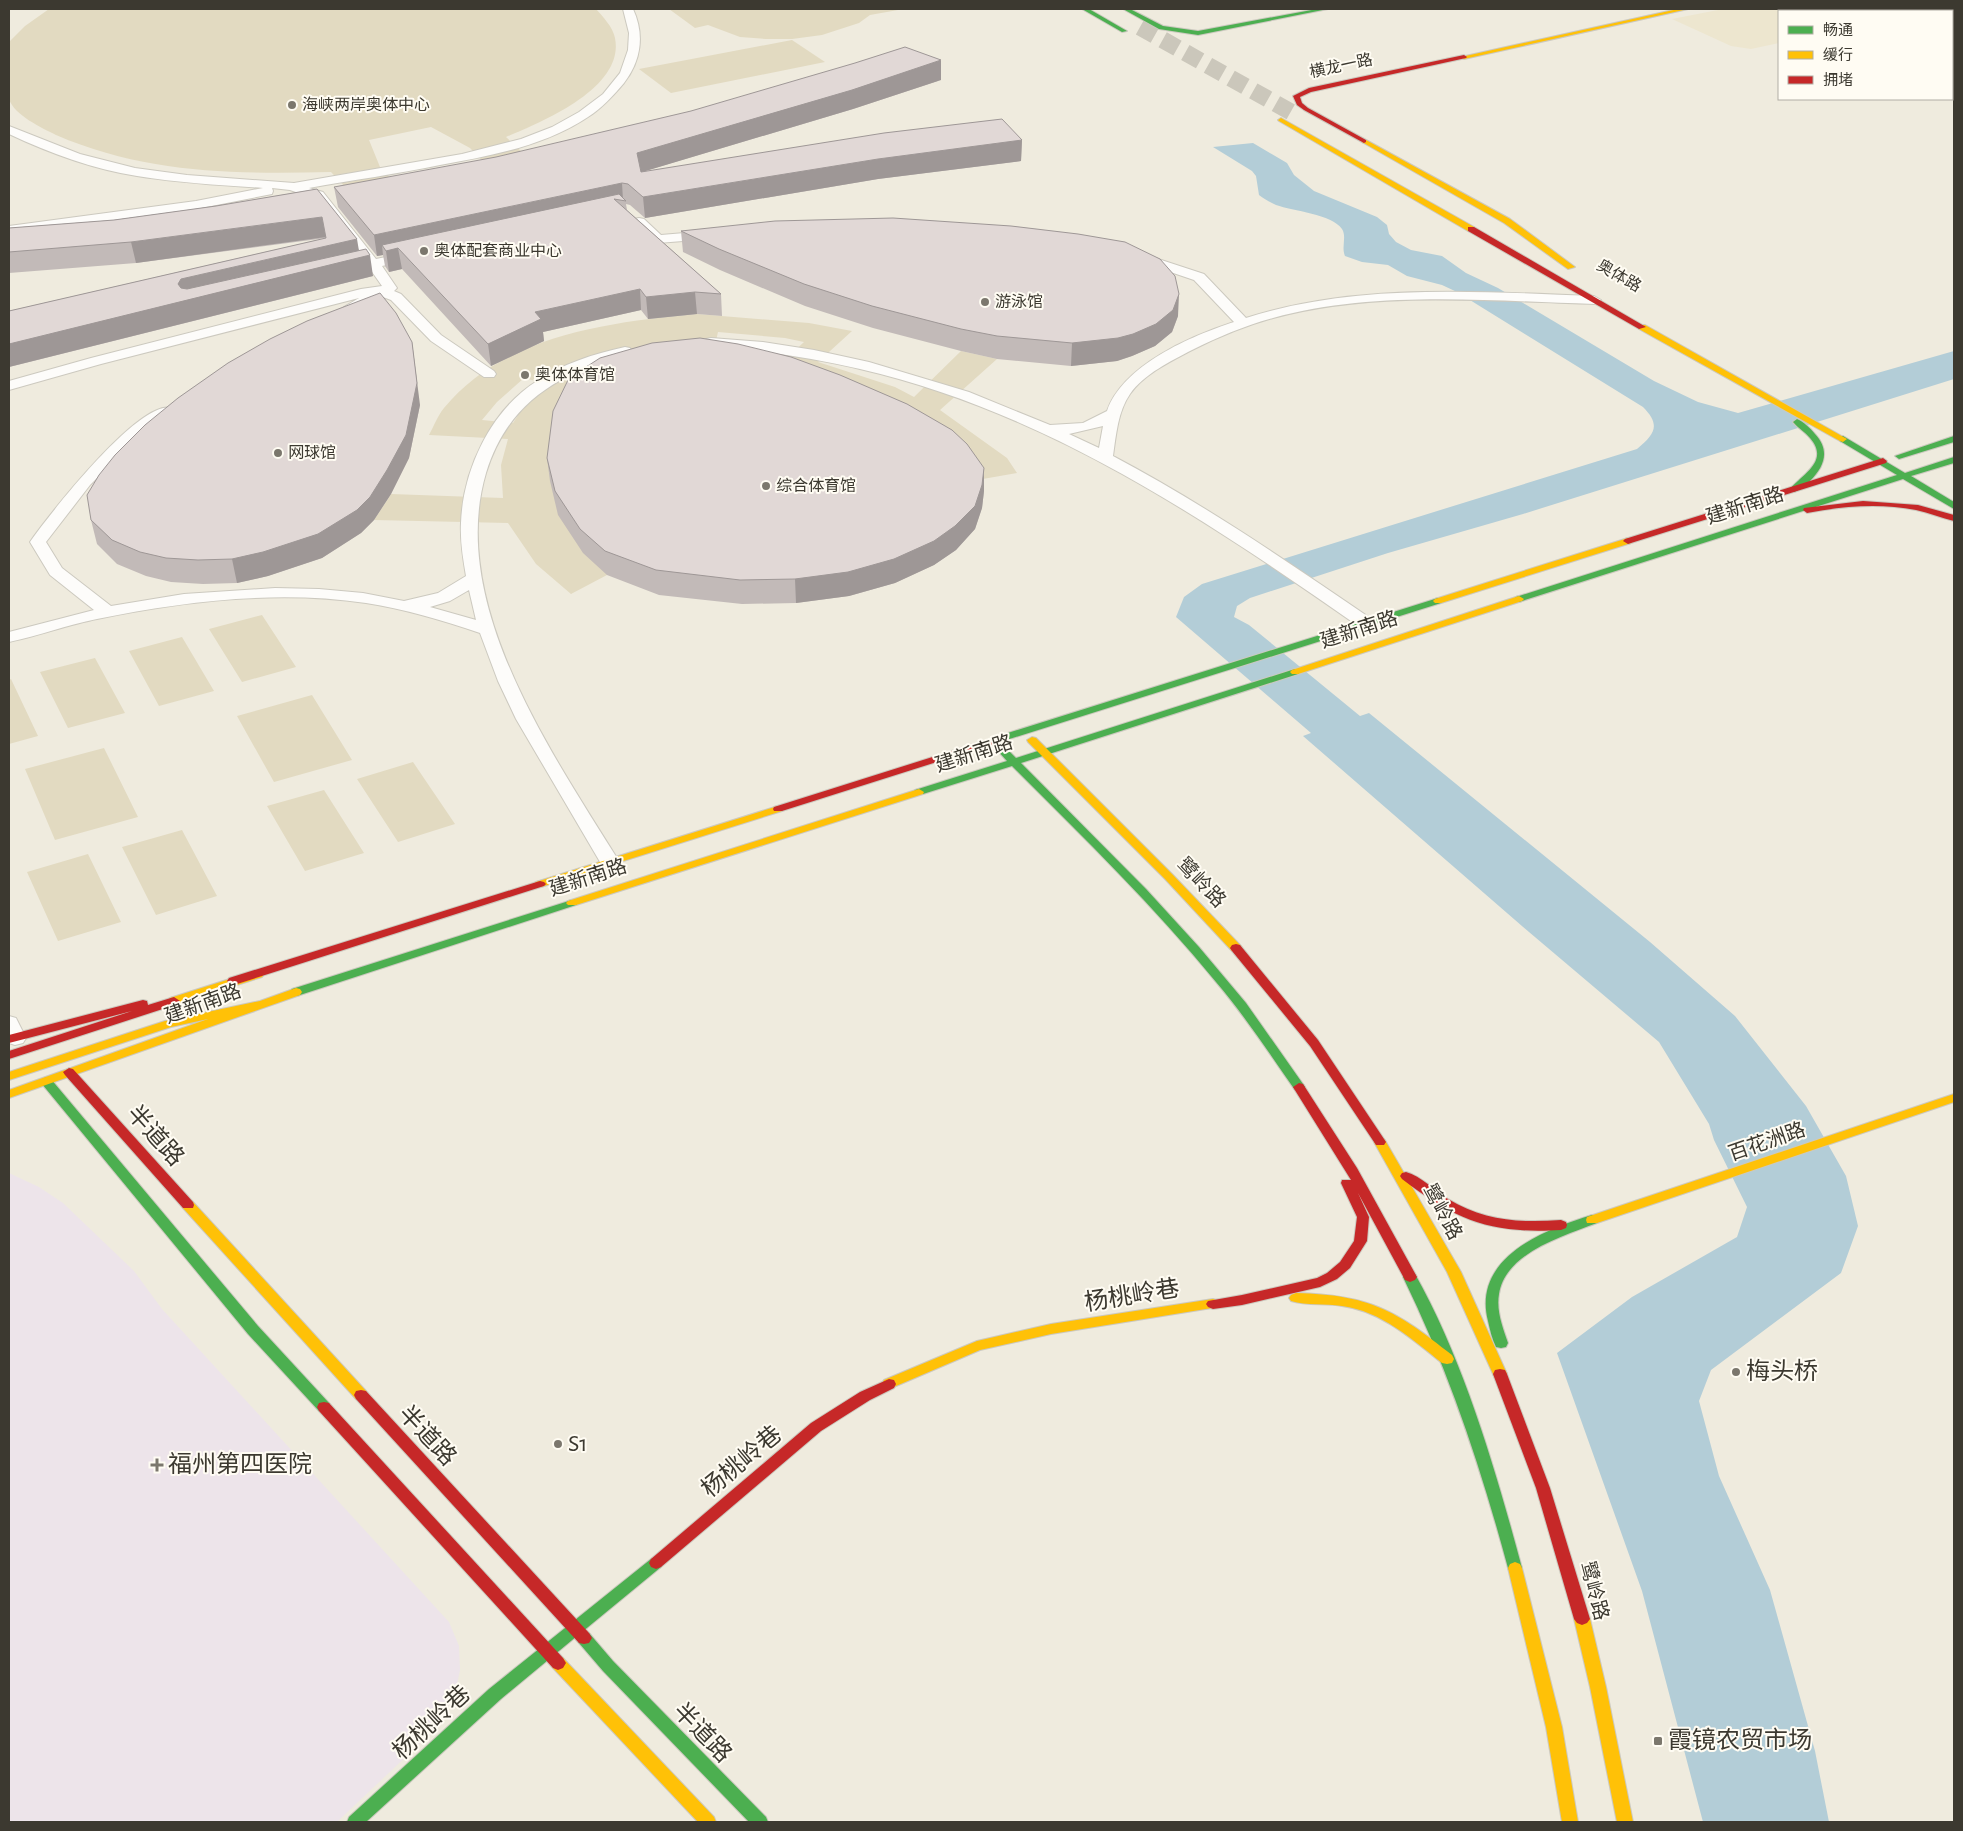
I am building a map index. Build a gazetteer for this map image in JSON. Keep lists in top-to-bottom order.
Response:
{
  "streets": {
    "main road": [
      "横龙一路",
      "奥体路",
      "建新南路",
      "鹭岭路",
      "半道路",
      "百花洲路",
      "杨桃岭巷"
    ]
  },
  "crossings": [
    ["横龙一路", "奥体路"],
    ["奥体路", "建新南路"],
    ["建新南路", "鹭岭路"],
    ["建新南路", "半道路"],
    ["半道路", "杨桃岭巷"]
  ],
  "places": {
    "other": [
      "海峡两岸奥体中心",
      "奥体配套商业中心",
      "游泳馆",
      "奥体体育馆",
      "网球馆",
      "综合体育馆",
      "梅头桥",
      "S1"
    ],
    "health": ["福州第四医院"],
    "transit": ["霞镜农贸市场"]
  },
  "legend": ["畅通", "缓行", "拥堵"]
}
